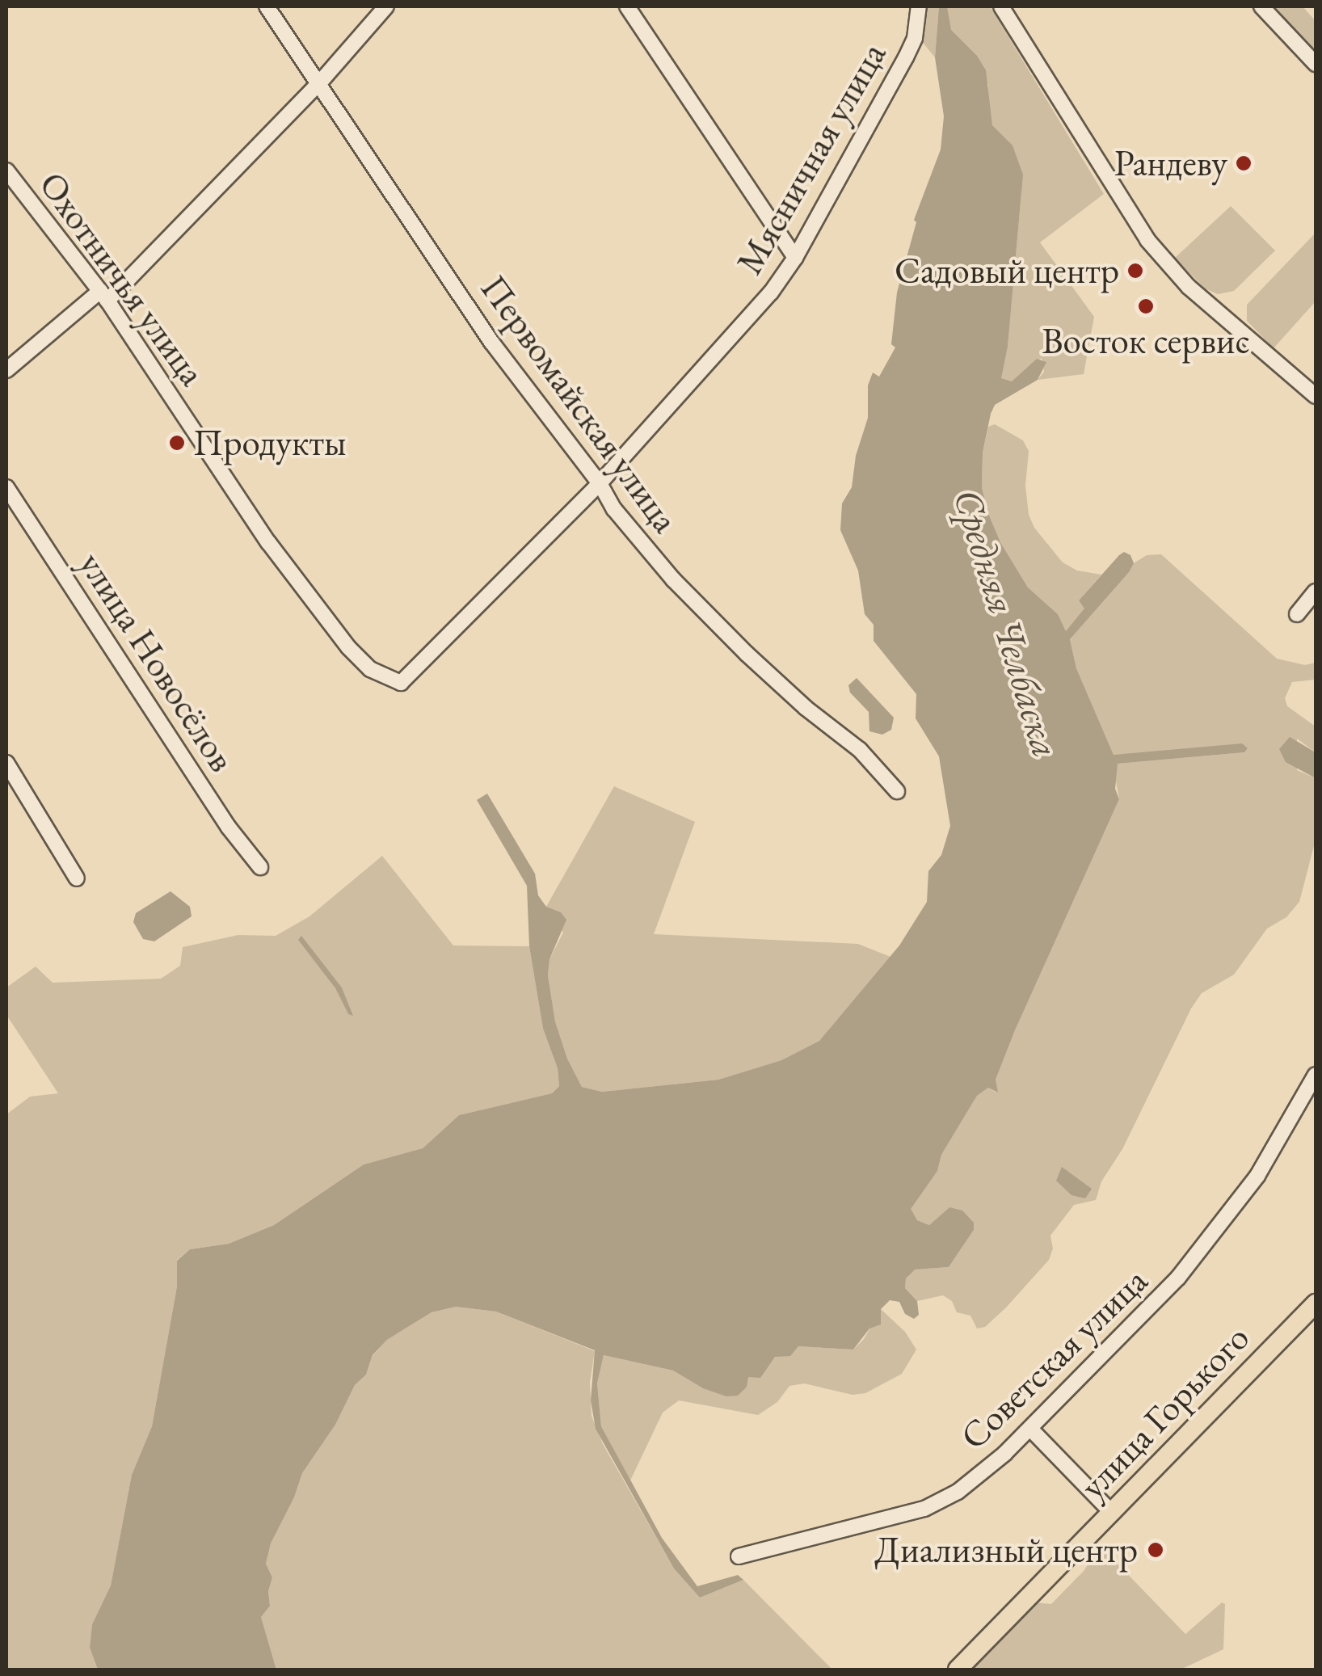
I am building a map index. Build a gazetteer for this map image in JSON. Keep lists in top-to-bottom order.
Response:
{
  "streets": {
    "main road": ["улица Горького"],
    "street": [
      "Мясничная улица",
      "Охотничья улица",
      "Первомайская улица",
      "улица Новосёлов",
      "Советская улица"
    ]
  },
  "crossings": [
    ["Мясничная улица", "Охотничья улица"],
    ["Мясничная улица", "Первомайская улица"]
  ],
  "water": ["Средняя Челбаска"],
  "places": [
    "Рандеву",
    "Садовый центр",
    "Восток сервис",
    "Продукты",
    "Диализный центр"
  ]
}
